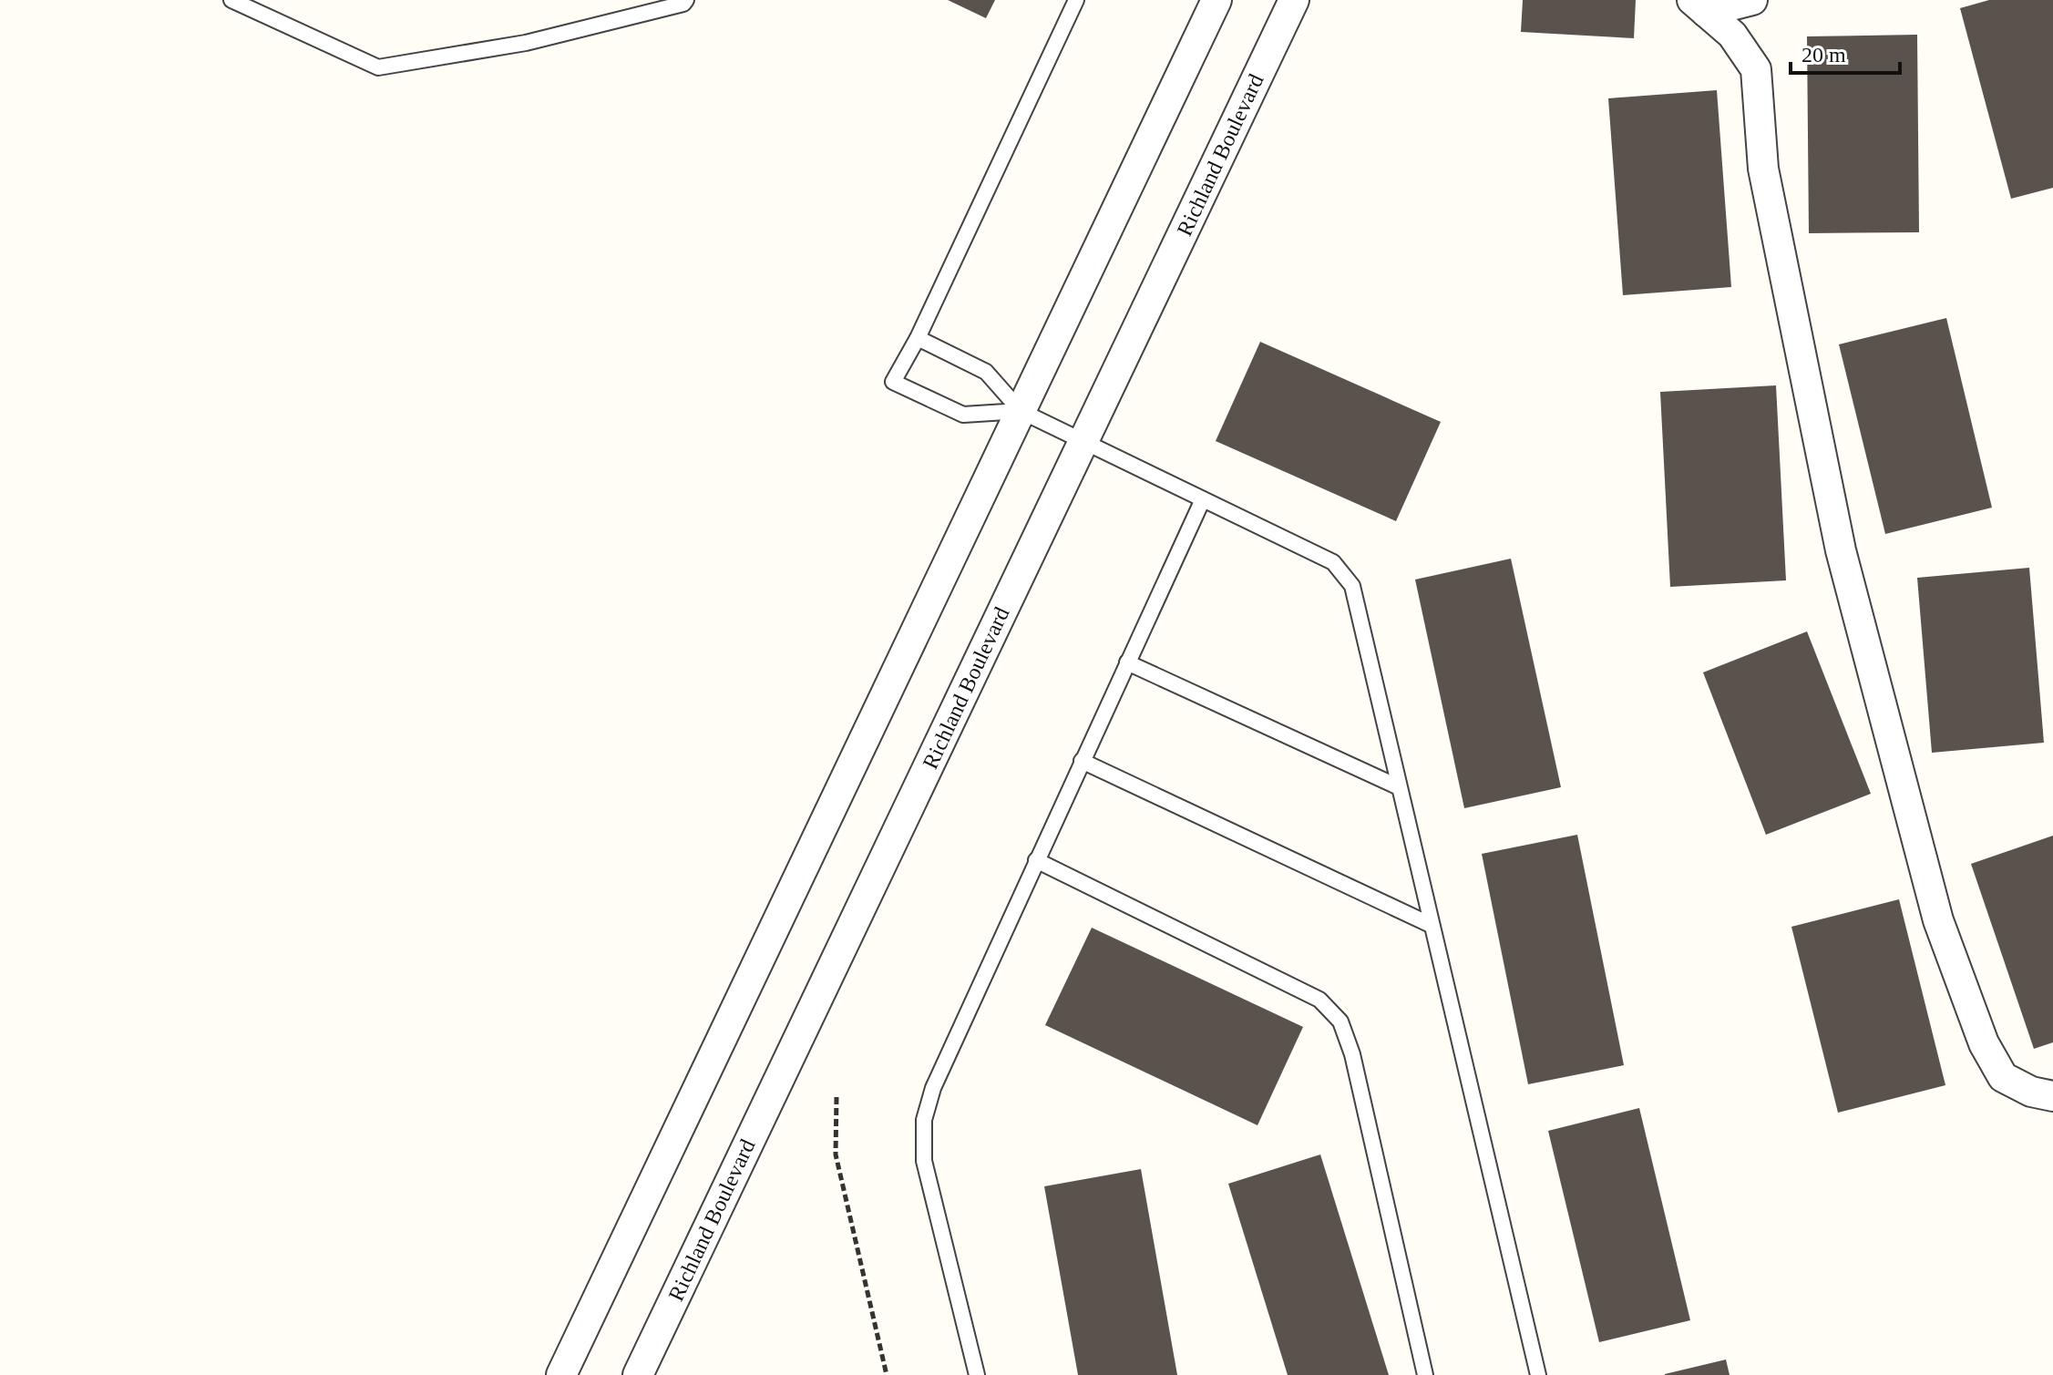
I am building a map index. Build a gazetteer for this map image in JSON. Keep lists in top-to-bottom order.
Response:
{
  "streets": {
    "street": ["Richland Boulevard"]
  },
  "scale_bar": "20 m"
}
